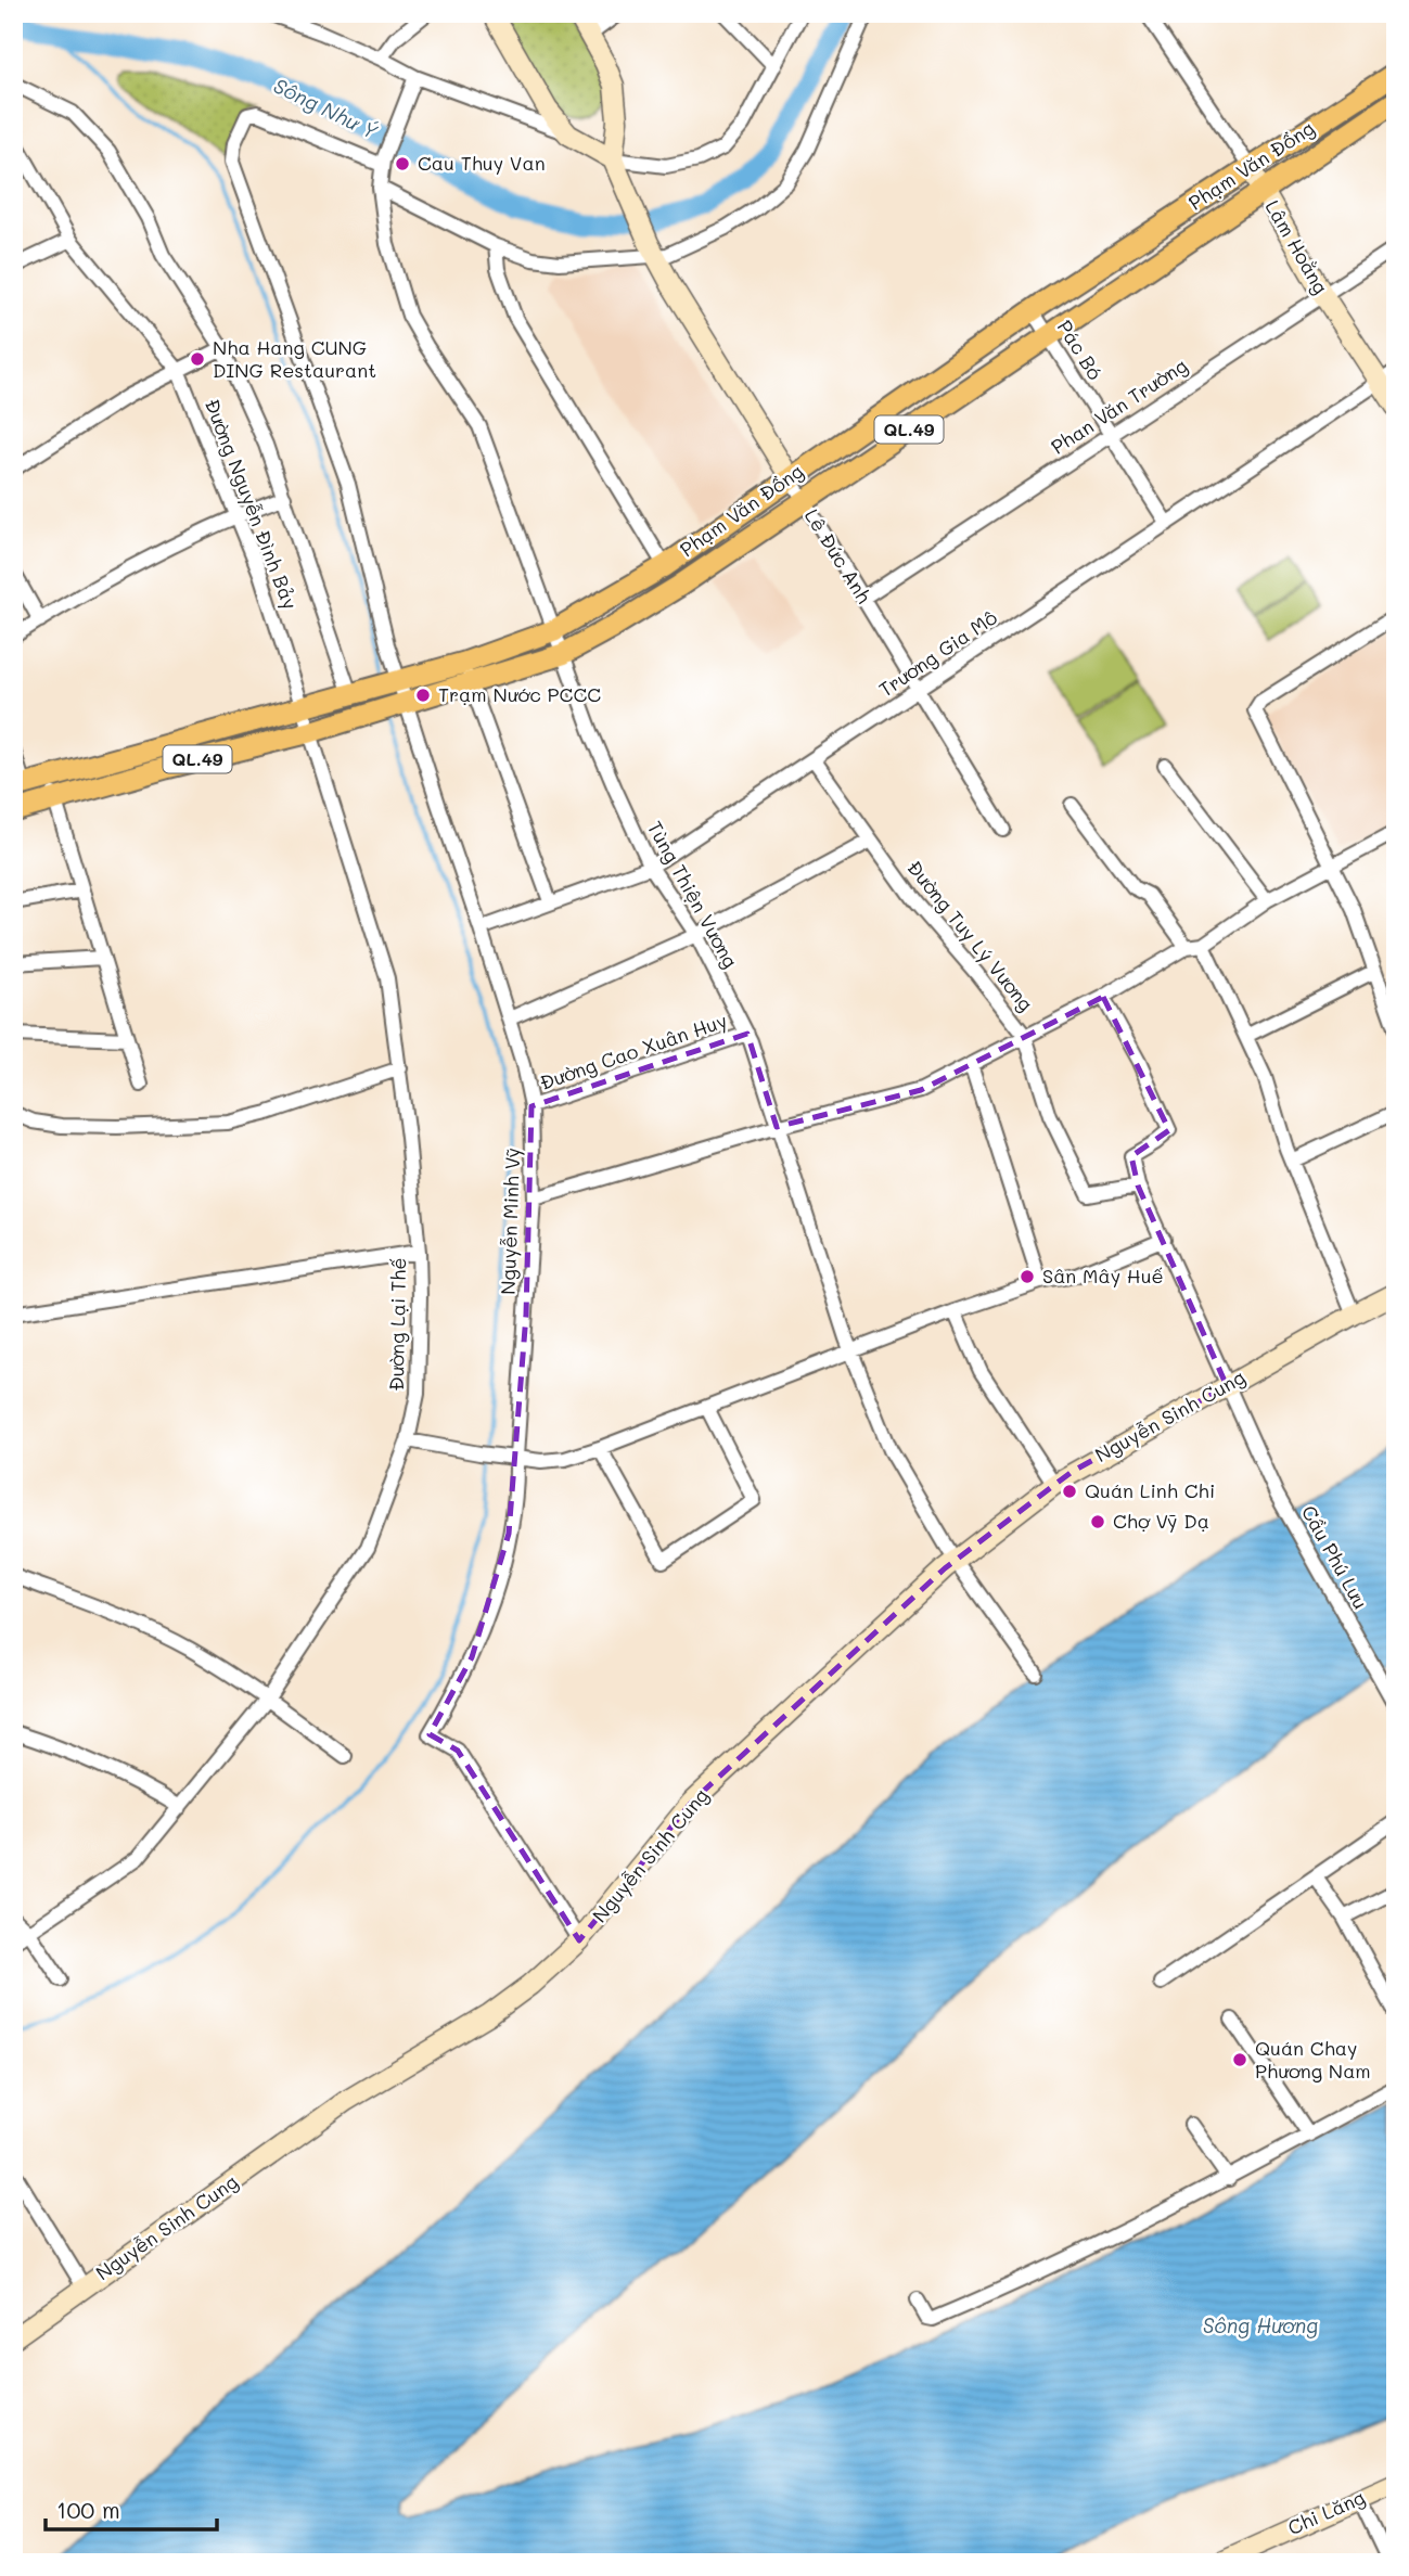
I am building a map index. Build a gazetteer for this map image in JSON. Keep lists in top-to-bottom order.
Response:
{
  "streets": {
    "main road": [
      "Phạm Văn Đồng",
      "Lâm Hoằng",
      "QL.49",
      "Lê Đức Anh",
      "Nguyễn Sinh Cung",
      "Chi Lăng"
    ],
    "street": [
      "Pác Bó",
      "Phan Văn Trường",
      "Đường Nguyễn Đình Bảy",
      "Trương Gia Mô",
      "Tùng Thiện Vương",
      "Đường Tuy Lý Vương",
      "Đường Cao Xuân Huy",
      "Nguyễn Minh Vỹ",
      "Đường Lại Thế",
      "Cầu Phú Lưu"
    ]
  },
  "crossings": [
    ["Phạm Văn Đồng", "Lâm Hoằng"],
    ["Phạm Văn Đồng", "Pác Bó"],
    ["Phạm Văn Đồng", "Đường Nguyễn Đình Bảy"],
    ["Phạm Văn Đồng", "Lê Đức Anh"],
    ["Phạm Văn Đồng", "Tùng Thiện Vương"],
    ["Phạm Văn Đồng", "Nguyễn Minh Vỹ"],
    ["Phạm Văn Đồng", "Đường Lại Thế"],
    ["Lâm Hoằng", "Phan Văn Trường"],
    ["Lâm Hoằng", "Trương Gia Mô"],
    ["Pác Bó", "Phan Văn Trường"],
    ["Pác Bó", "Trương Gia Mô"],
    ["Phan Văn Trường", "Lê Đức Anh"],
    ["Đường Nguyễn Đình Bảy", "Đường Lại Thế"],
    ["Lê Đức Anh", "Trương Gia Mô"],
    ["Trương Gia Mô", "Tùng Thiện Vương"],
    ["Trương Gia Mô", "Đường Tuy Lý Vương"],
    ["Trương Gia Mô", "Nguyễn Minh Vỹ"],
    ["Tùng Thiện Vương", "Đường Cao Xuân Huy"],
    ["Tùng Thiện Vương", "Nguyễn Minh Vỹ"],
    ["Tùng Thiện Vương", "Nguyễn Sinh Cung"],
    ["Đường Cao Xuân Huy", "Nguyễn Minh Vỹ"],
    ["Nguyễn Minh Vỹ", "Nguyễn Sinh Cung"],
    ["Nguyễn Sinh Cung", "Cầu Phú Lưu"]
  ],
  "water": ["Sông Như Ý", "Sông Hương"],
  "places": [
    "Cau Thuy Van",
    "Nha Hang CUNG DING Restaurant",
    "Trạm Nước PCCC",
    "Sân Mây Huế",
    "Quán Linh Chi",
    "Chợ Vỹ Dạ",
    "Quán Chay Phương Nam"
  ],
  "scale_bar": "100 m"
}
